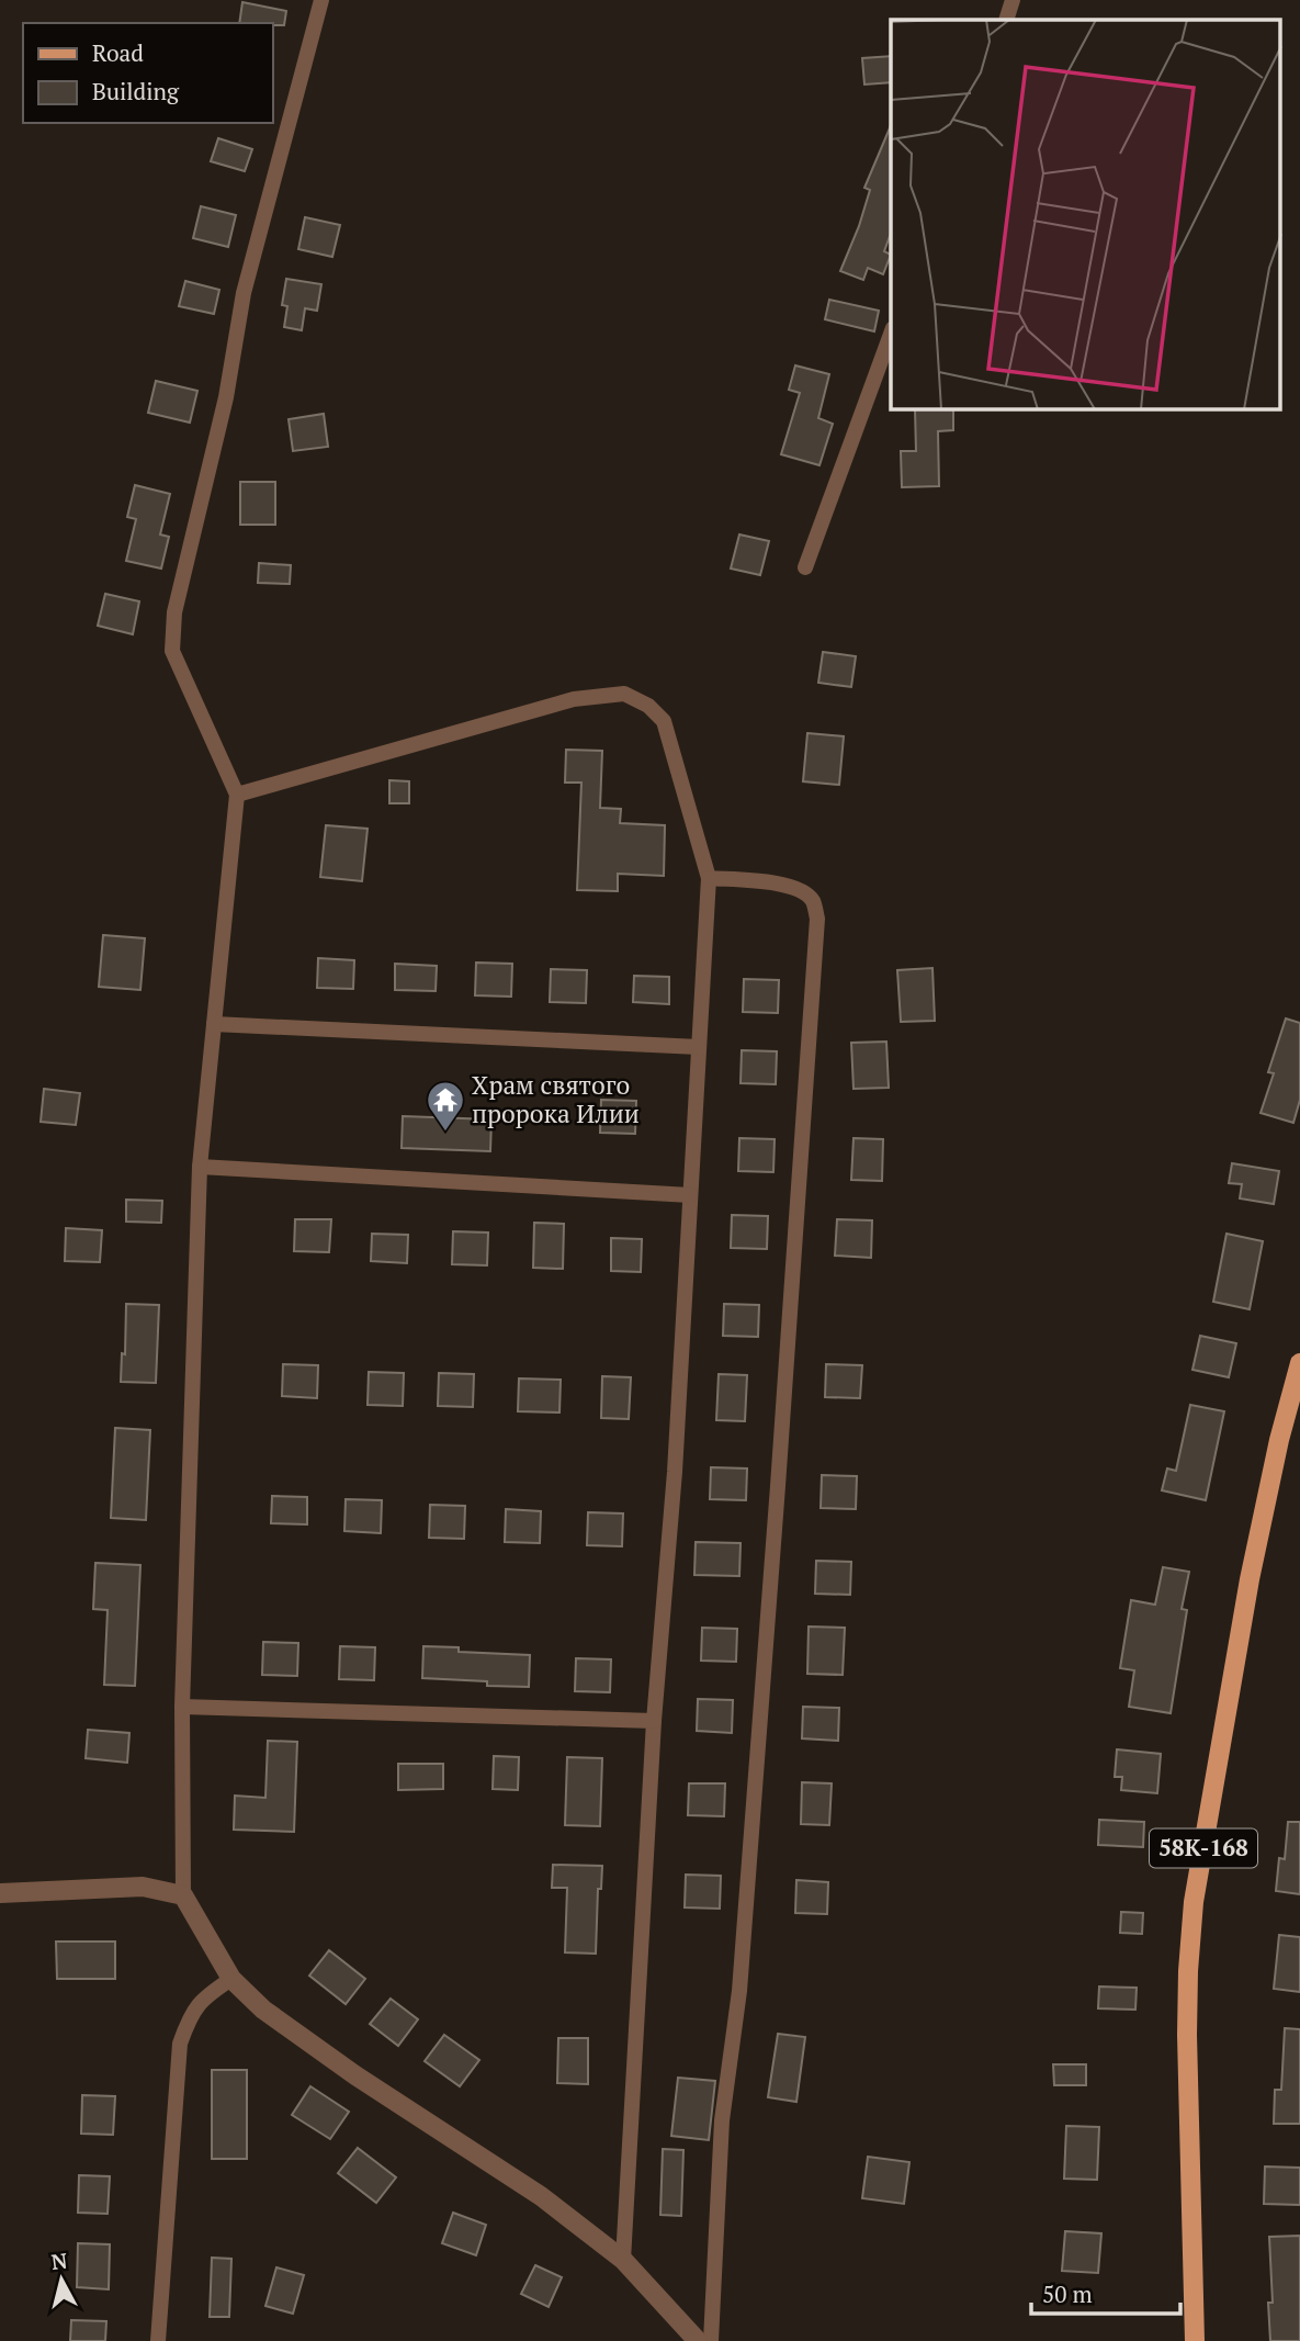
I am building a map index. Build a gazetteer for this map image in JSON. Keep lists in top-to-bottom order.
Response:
{
  "streets": {
    "main road": ["58К-168"]
  },
  "places": {
    "temple": ["Храм святого пророка Илии"]
  },
  "legend": ["Road", "Building"],
  "scale_bar": "50 m",
  "north": "top"
}
